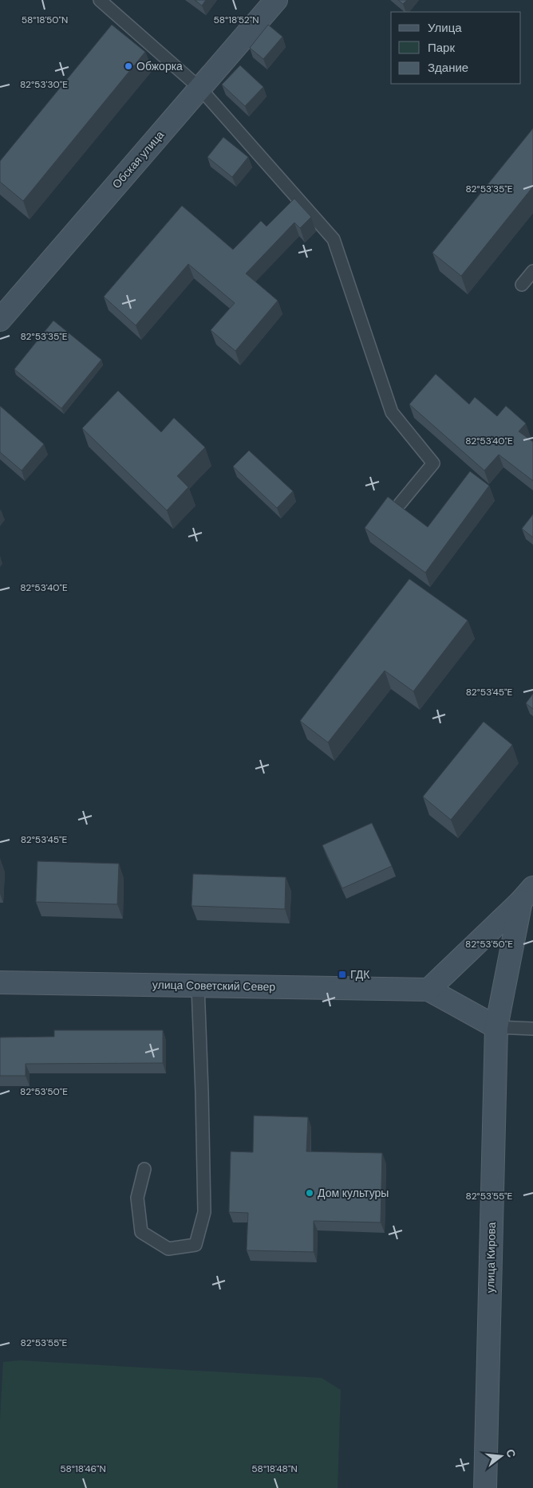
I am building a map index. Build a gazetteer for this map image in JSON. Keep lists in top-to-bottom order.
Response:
{
  "streets": {
    "street": ["Обская улица", "улица Советский Север", "улица Кирова"]
  },
  "places": {
    "other": ["Обжорка", "Дом культуры"],
    "transit": ["ГДК"]
  },
  "legend": ["Улица", "Парк", "Здание"],
  "north": "right",
  "coordinates": [
    "58°18'50\"N",
    "58°18'52\"N",
    "82°53'30\"E",
    "82°53'35\"E",
    "82°53'40\"E",
    "82°53'45\"E",
    "82°53'50\"E",
    "82°53'55\"E",
    "58°18'46\"N",
    "58°18'48\"N"
  ]
}
